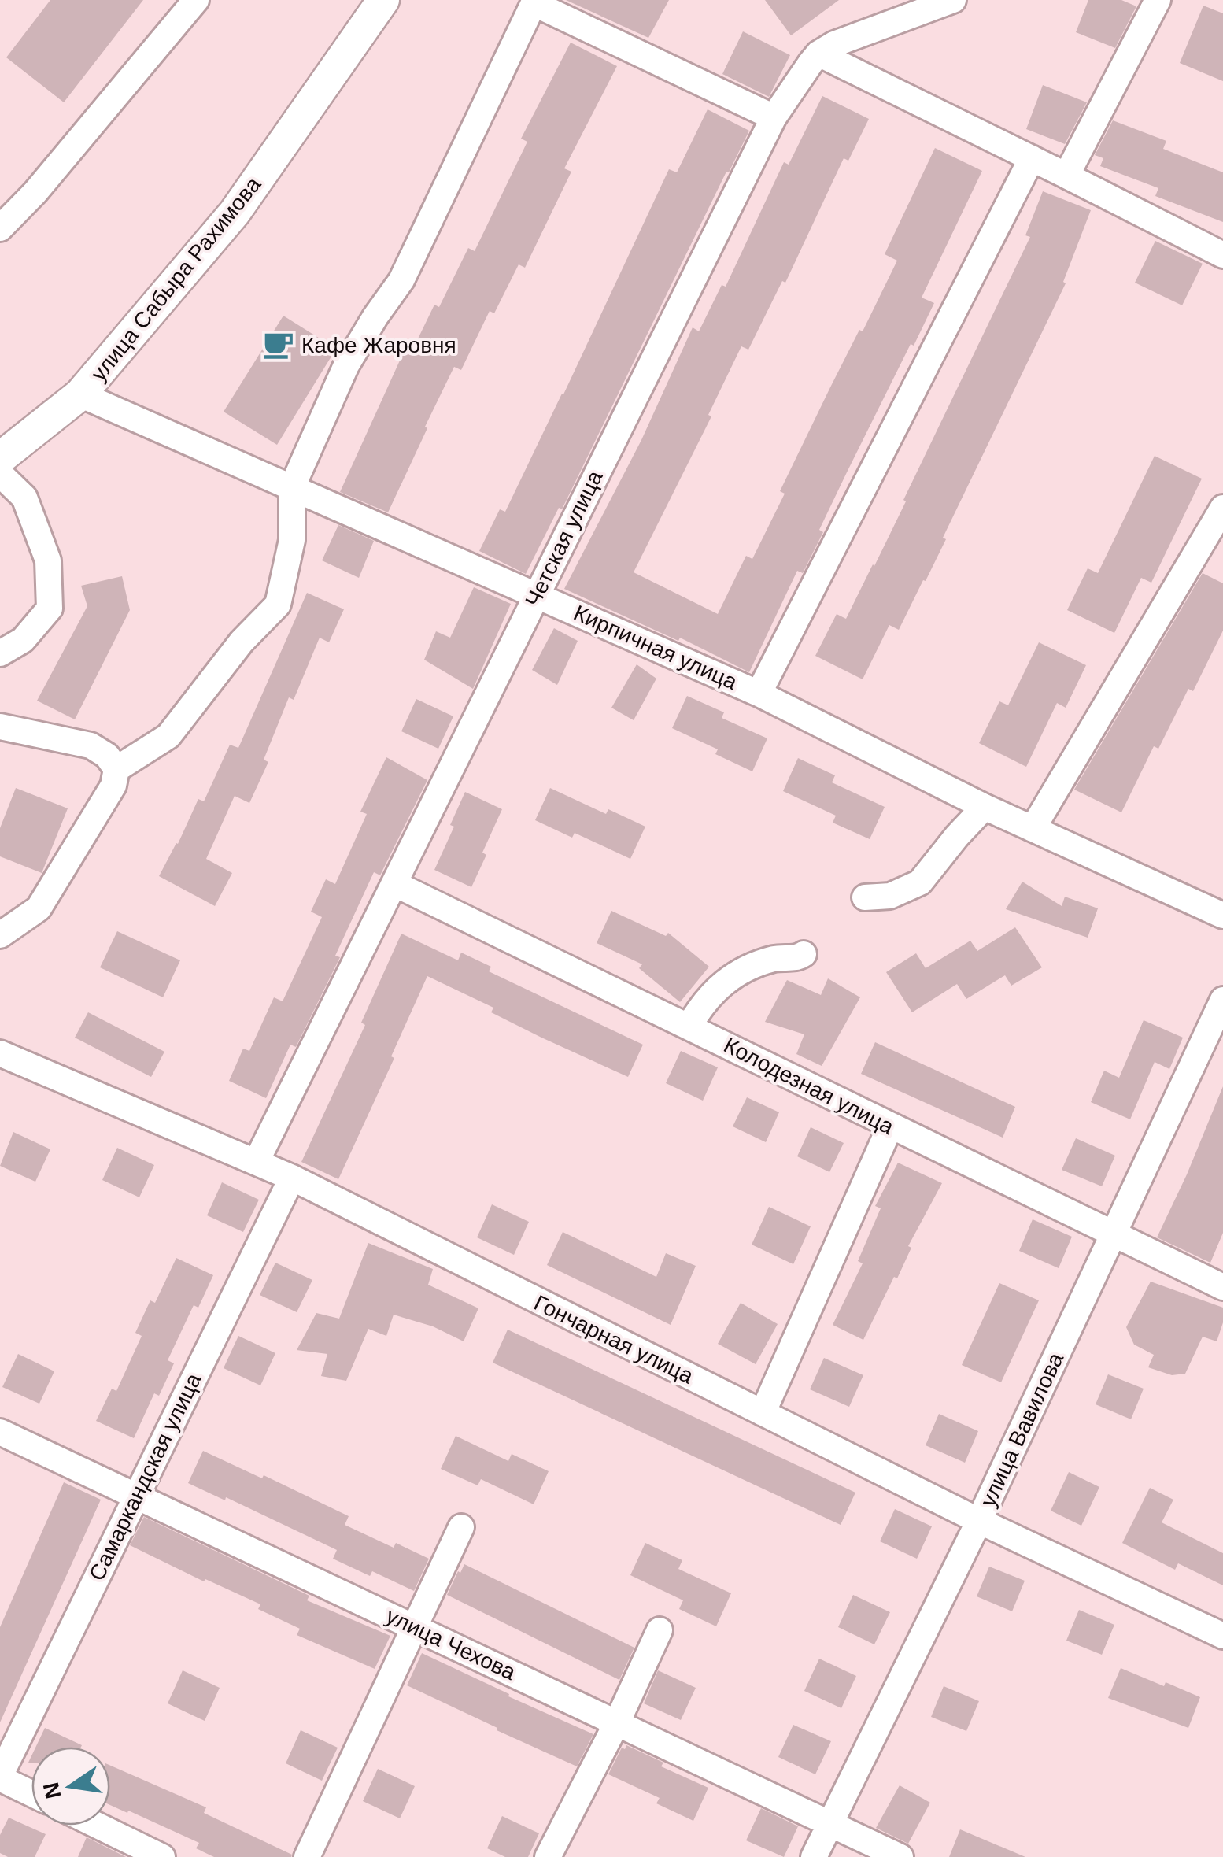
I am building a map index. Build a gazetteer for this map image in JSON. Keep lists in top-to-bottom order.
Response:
{
  "streets": {
    "main road": ["улица Сабыра Рахимова"],
    "street": [
      "Четская улица",
      "Кирпичная улица",
      "Колодезная улица",
      "Гончарная улица",
      "улица Вавилова",
      "Самаркандская улица",
      "улица Чехова"
    ]
  },
  "crossings": [
    ["улица Сабыра Рахимова", "Кирпичная улица"],
    ["Четская улица", "Кирпичная улица"],
    ["Четская улица", "Колодезная улица"],
    ["Четская улица", "Гончарная улица"],
    ["Колодезная улица", "улица Вавилова"],
    ["Гончарная улица", "улица Вавилова"],
    ["Гончарная улица", "Самаркандская улица"],
    ["улица Вавилова", "улица Чехова"],
    ["Самаркандская улица", "улица Чехова"]
  ],
  "places": {
    "cafe": ["Кафе Жаровня"]
  },
  "north": "left"
}
